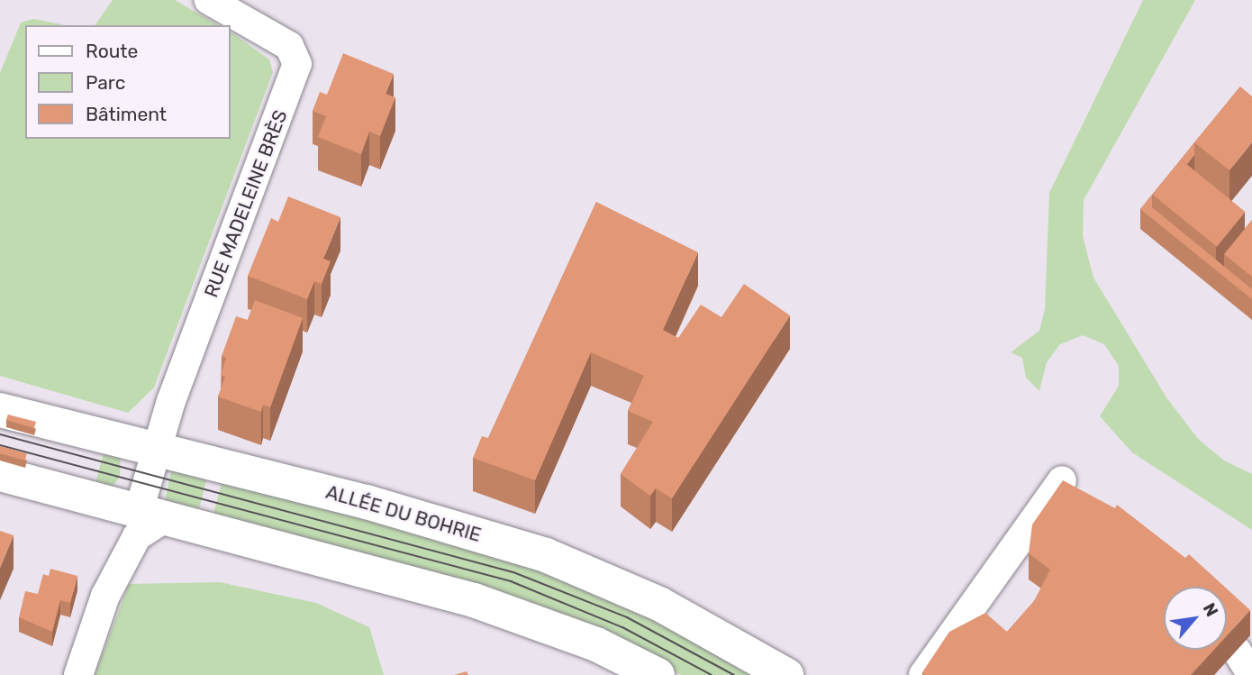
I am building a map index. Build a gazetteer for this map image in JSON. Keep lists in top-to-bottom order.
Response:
{
  "streets": {
    "main road": ["ALLÉE DU BOHRIE"],
    "street": ["RUE MADELEINE BRÈS"]
  },
  "crossings": [
    ["RUE MADELEINE BRÈS", "ALLÉE DU BOHRIE"]
  ],
  "legend": ["Route", "Parc", "Bâtiment"],
  "north": "top right"
}
